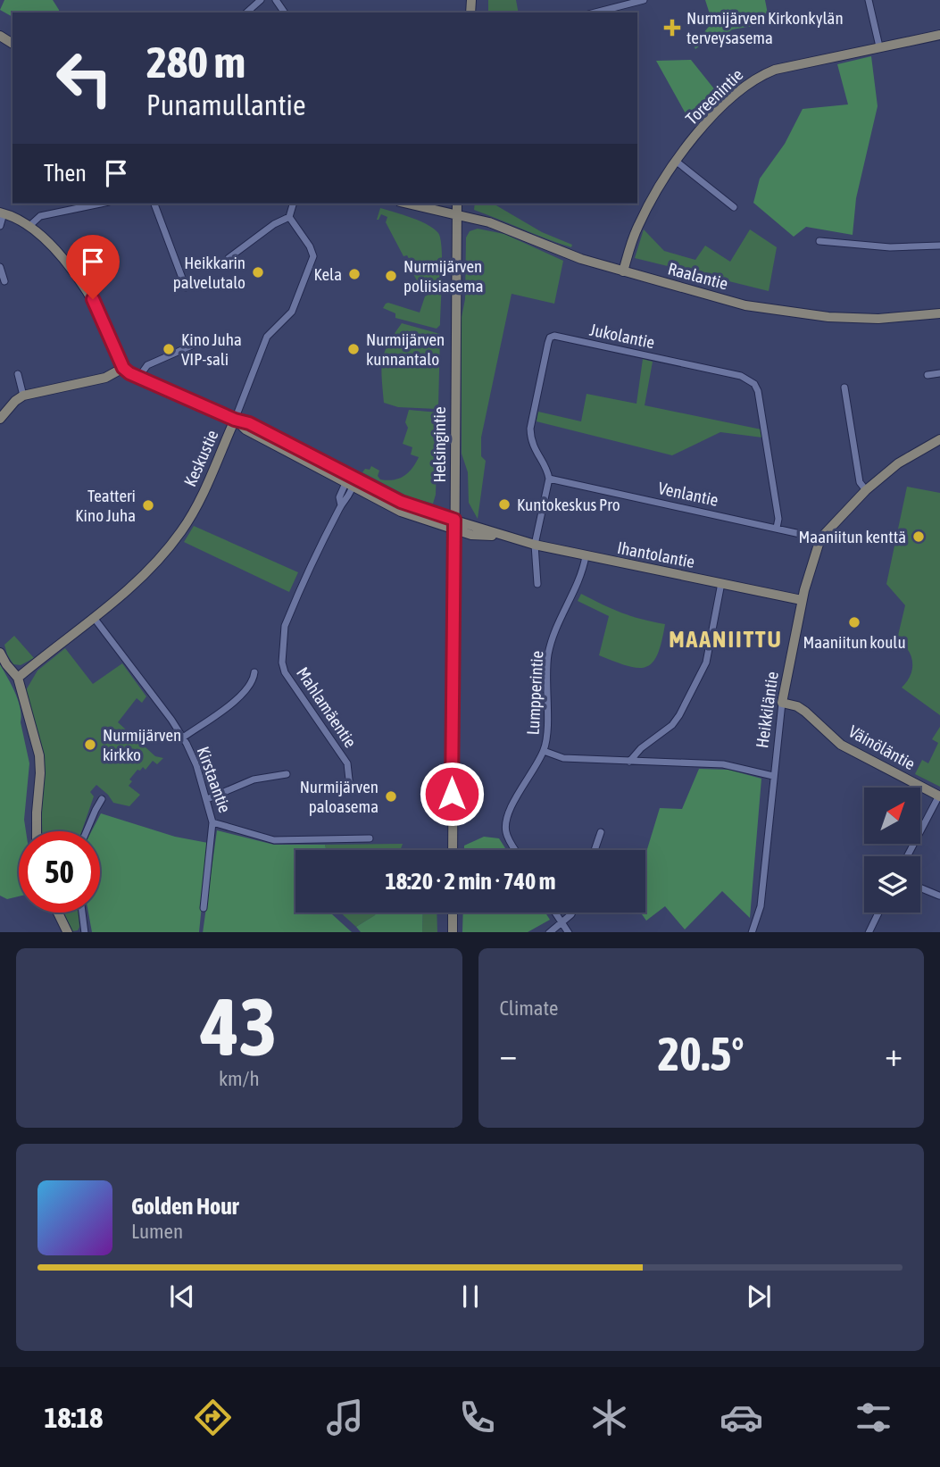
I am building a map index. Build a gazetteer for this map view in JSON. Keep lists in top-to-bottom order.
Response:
{
  "streets": {
    "street": [
      "Toreenintie",
      "Raalantie",
      "Jukolantie",
      "Helsingintie",
      "Keskustie",
      "Venlantie",
      "Ihantolantie",
      "Lumpperintie",
      "Mahlamäentie",
      "Heikkiläntie",
      "Väinöläntie",
      "Kirstaantie"
    ]
  },
  "crossings": [
    ["Toreenintie", "Raalantie"],
    ["Raalantie", "Helsingintie"],
    ["Jukolantie", "Venlantie"],
    ["Helsingintie", "Ihantolantie"],
    ["Keskustie", "Ihantolantie"],
    ["Keskustie", "Kirstaantie"],
    ["Venlantie", "Heikkiläntie"],
    ["Ihantolantie", "Lumpperintie"],
    ["Ihantolantie", "Mahlamäentie"],
    ["Ihantolantie", "Heikkiläntie"],
    ["Heikkiläntie", "Väinöläntie"]
  ],
  "districts": ["MAANIITTU"],
  "places": {
    "health": ["Nurmijärven Kirkonkylän terveysasema"],
    "other": [
      "Heikkarin palvelutalo",
      "Kela",
      "Nurmijärven poliisiasema",
      "Kino Juha VIP-sali",
      "Nurmijärven kunnantalo",
      "Kuntokeskus Pro",
      "Teatteri Kino Juha",
      "Maaniitun kenttä",
      "Maaniitun koulu",
      "Nurmijärven kirkko",
      "Nurmijärven paloasema"
    ]
  },
  "north": "top right",
  "page": {
    "turn": ["280 m", "Punamullantie"],
    "then": "Then",
    "limit": "50",
    "trip": "18:20 · 2 min · 740 m",
    "tile": [
      ["43", "km/h"],
      "Climate"
    ],
    "heat": ["−", "20.5°", "+"],
    "song": ["Golden Hour", "Lumen"],
    "tabs": "18:18"
  }
}
